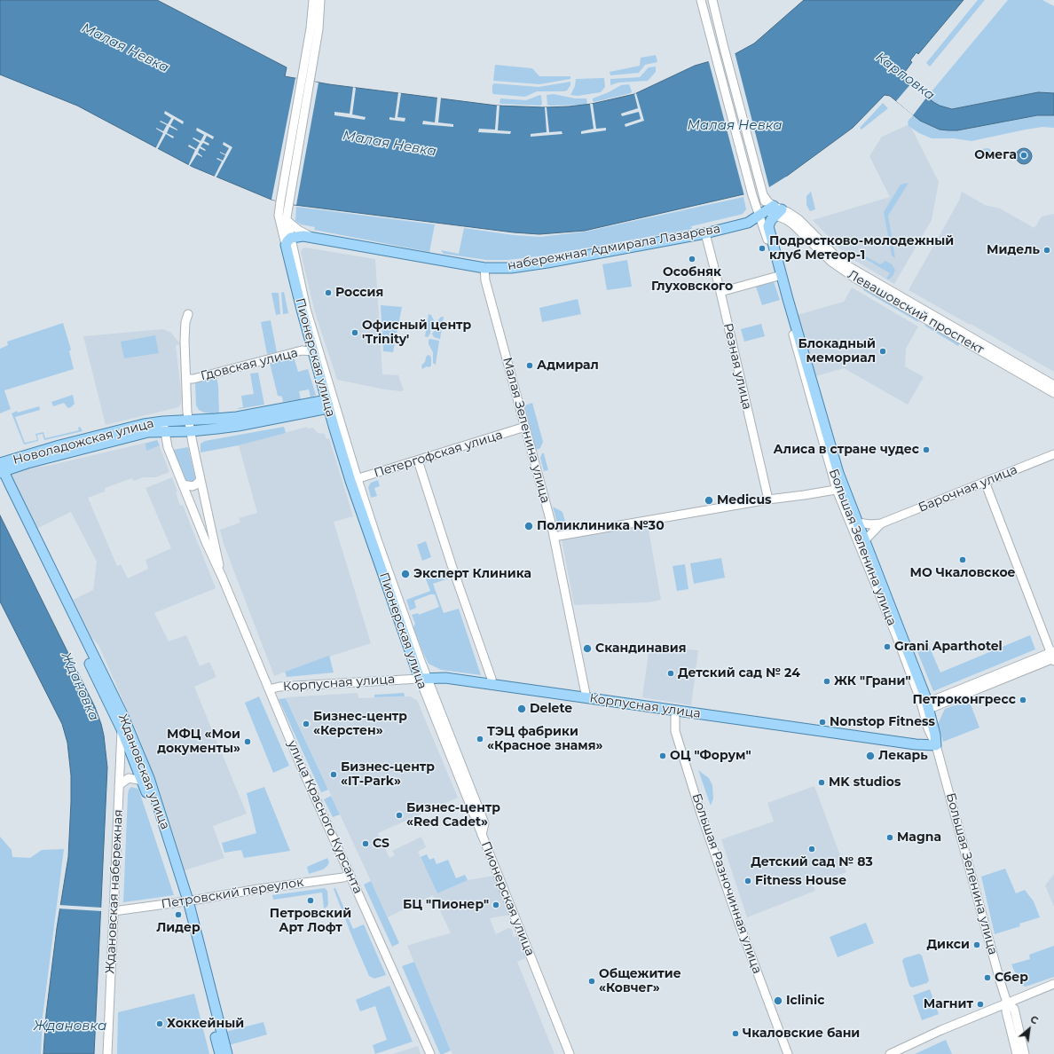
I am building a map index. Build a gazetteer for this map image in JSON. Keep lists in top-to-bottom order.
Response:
{
  "streets": {
    "main road": [
      "набережная Адмирала Лазарева",
      "Пионерская улица",
      "Новоладожская улица",
      "Большая Зеленина улица",
      "Корпусная улица",
      "Ждановская улица"
    ],
    "street": [
      "Левашовский проспект",
      "Гдовская улица",
      "Резная улица",
      "Малая Зеленина улица",
      "Петергофская улица",
      "Барочная улица",
      "улица Красного Курсанта",
      "Большая Разночинная улица",
      "Ждановская набережная",
      "Петровский переулок"
    ]
  },
  "crossings": [
    ["набережная Адмирала Лазарева", "Левашовский проспект"],
    ["набережная Адмирала Лазарева", "Пионерская улица"],
    ["набережная Адмирала Лазарева", "Резная улица"],
    ["набережная Адмирала Лазарева", "Малая Зеленина улица"],
    ["набережная Адмирала Лазарева", "Большая Зеленина улица"],
    ["Левашовский проспект", "Большая Зеленина улица"],
    ["Пионерская улица", "Гдовская улица"],
    ["Пионерская улица", "Новоладожская улица"],
    ["Пионерская улица", "Петергофская улица"],
    ["Пионерская улица", "Корпусная улица"],
    ["Гдовская улица", "улица Красного Курсанта"],
    ["Малая Зеленина улица", "Петергофская улица"],
    ["Малая Зеленина улица", "Корпусная улица"],
    ["Новоладожская улица", "Ждановская улица"],
    ["Новоладожская улица", "улица Красного Курсанта"],
    ["Барочная улица", "Большая Зеленина улица"],
    ["Большая Зеленина улица", "Корпусная улица"],
    ["Корпусная улица", "улица Красного Курсанта"],
    ["Корпусная улица", "Большая Разночинная улица"],
    ["Ждановская улица", "Ждановская набережная"],
    ["Ждановская улица", "Петровский переулок"],
    ["улица Красного Курсанта", "Петровский переулок"],
    ["Ждановская набережная", "Петровский переулок"]
  ],
  "water": ["Малая Невка", "Карповка", "Ждановка"],
  "places": [
    "Омега",
    "Подростково-молодежный клуб Метеор-1",
    "Мидель",
    "Особняк Глуховского",
    "Россия",
    "Офисный центр 'Trinity'",
    "Блокадный мемориал",
    "Адмирал",
    "Алиса в стране чудес",
    "Medicus",
    "Поликлиника №30",
    "МО Чкаловское",
    "Эксперт Клиника",
    "Grani Aparthotel",
    "Скандинавия",
    "Детский сад № 24",
    "ЖК \"Грани\"",
    "Петроконгресс",
    "Delete",
    "Nonstop Fitness",
    "Бизнес-центр «Керстен»",
    "ТЭЦ фабрики «Красное знамя»",
    "МФЦ «Мои документы»",
    "ОЦ \"Форум\"",
    "Лекарь",
    "Бизнес-центр «IT-Park»",
    "MK studios",
    "Бизнес-центр «Red Cadet»",
    "Magna",
    "CS",
    "Детский сад № 83",
    "Fitness House",
    "Петровский Арт Лофт",
    "БЦ \"Пионер\"",
    "Лидер",
    "Дикси",
    "Сбер",
    "Общежитие «Ковчег»",
    "Iclinic",
    "Магнит",
    "Хоккейный",
    "Чкаловские бани"
  ],
  "north": "top right"
}
